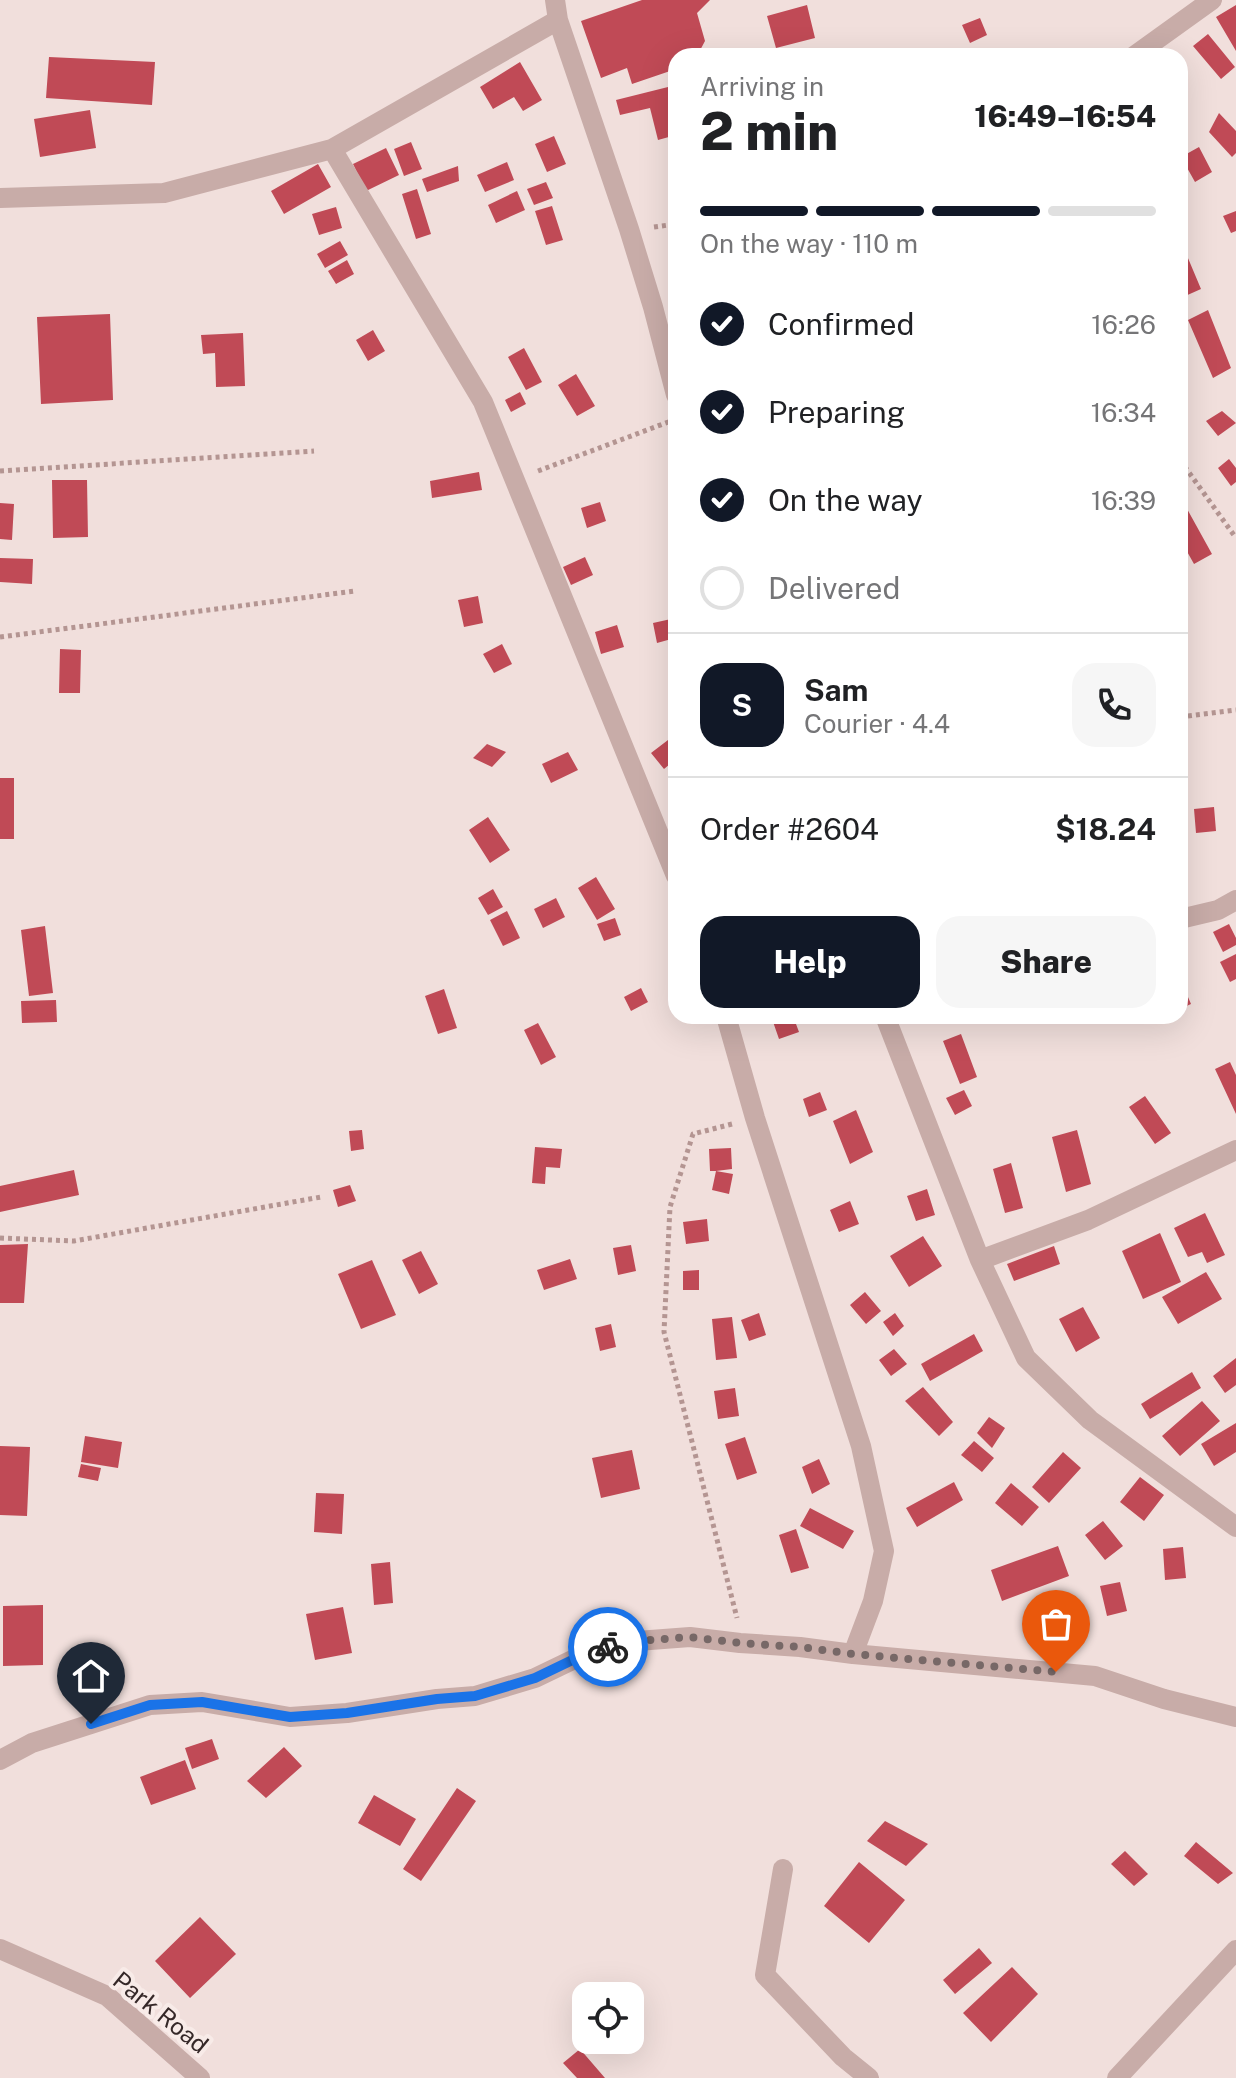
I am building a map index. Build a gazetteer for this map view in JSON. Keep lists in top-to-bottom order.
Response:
{
  "streets": {
    "street": ["Park Road"]
  },
  "page": {
    "heading": ["2 min", "Arriving in", "16:49–16:54"],
    "panel": [
      "Sam",
      "Courier · 4.4",
      "Order #2604",
      "$18.24"
    ],
    "bar": "On the way · 110 m",
    "list": [
      ["Confirmed", "16:26"],
      ["Preparing", "16:34"],
      ["On the way", "16:39"],
      "Delivered"
    ],
    "round": "S",
    "buttons": ["Help", "Share"]
  }
}
